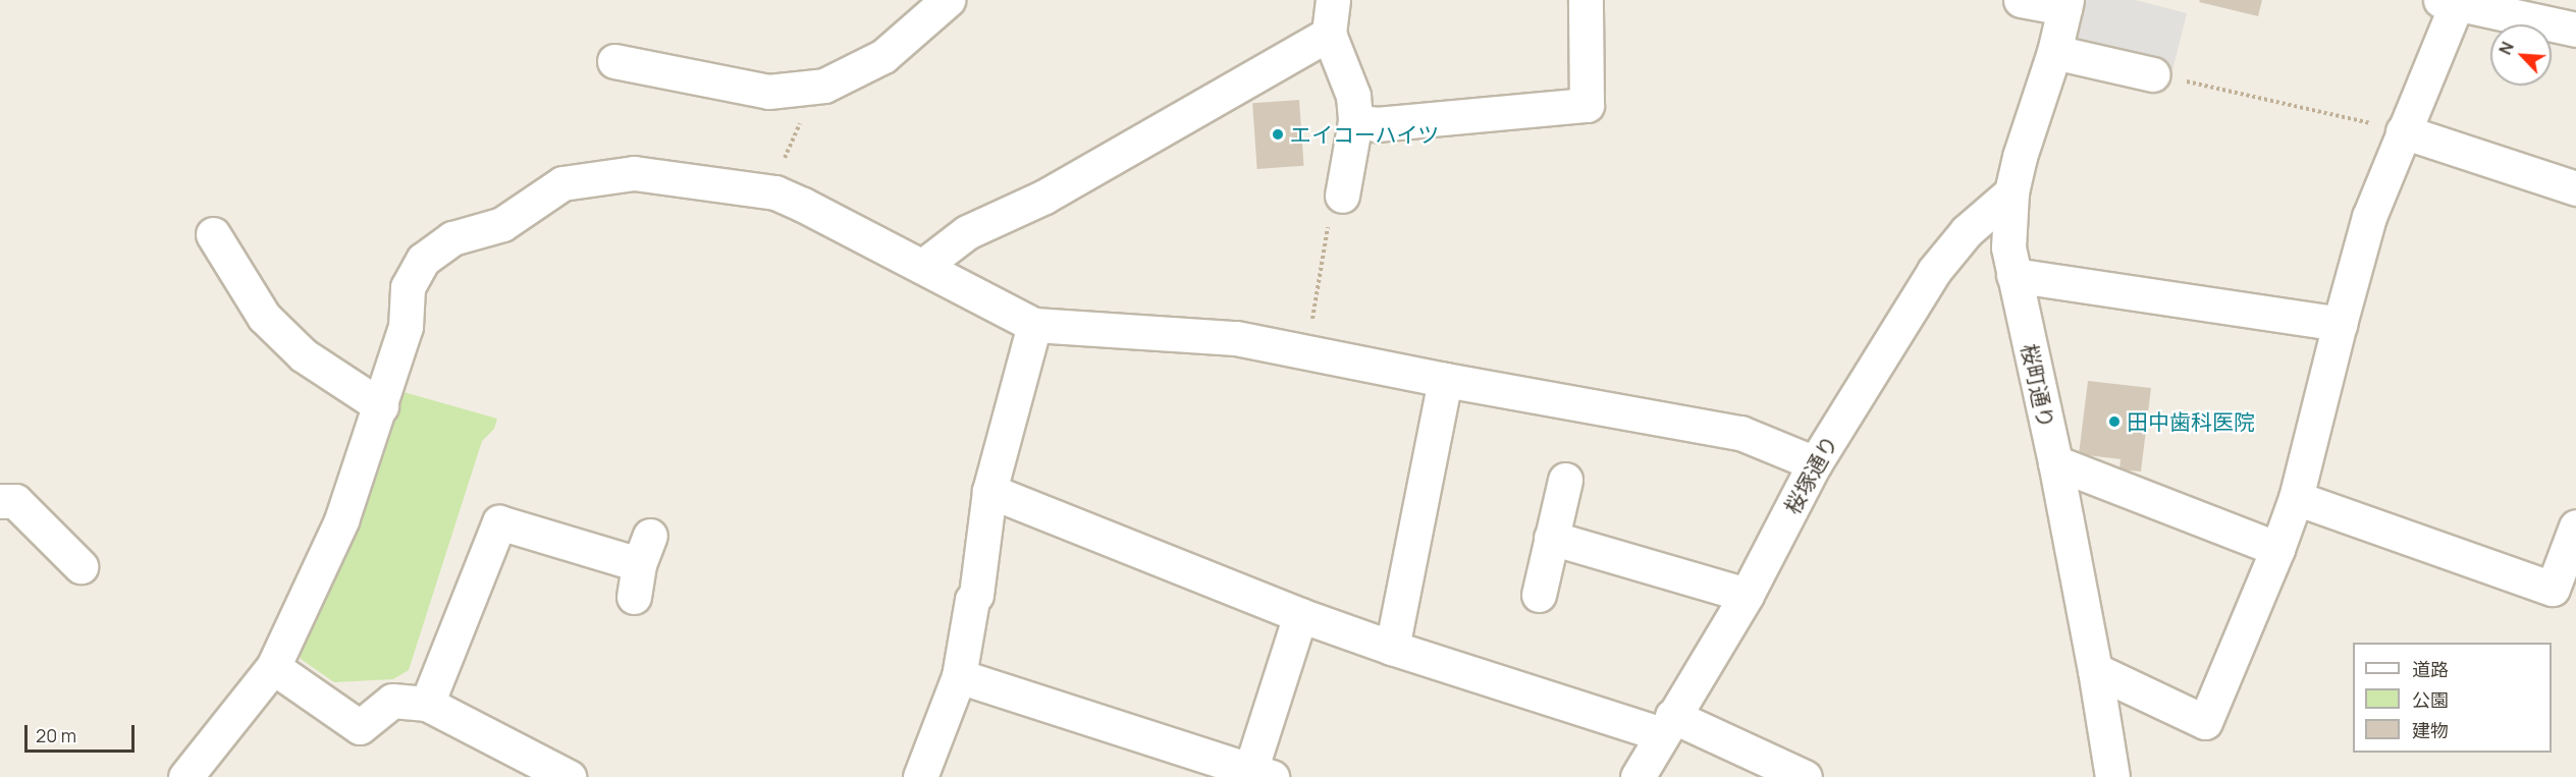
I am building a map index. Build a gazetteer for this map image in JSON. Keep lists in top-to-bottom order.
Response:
{
  "streets": {
    "street": ["桜町通り", "桜塚通り"]
  },
  "crossings": [
    ["桜町通り", "桜塚通り"]
  ],
  "places": ["エイコーハイツ", "田中歯科医院"],
  "legend": ["道路", "公園", "建物"],
  "scale_bar": "20 m",
  "north": "top left"
}
